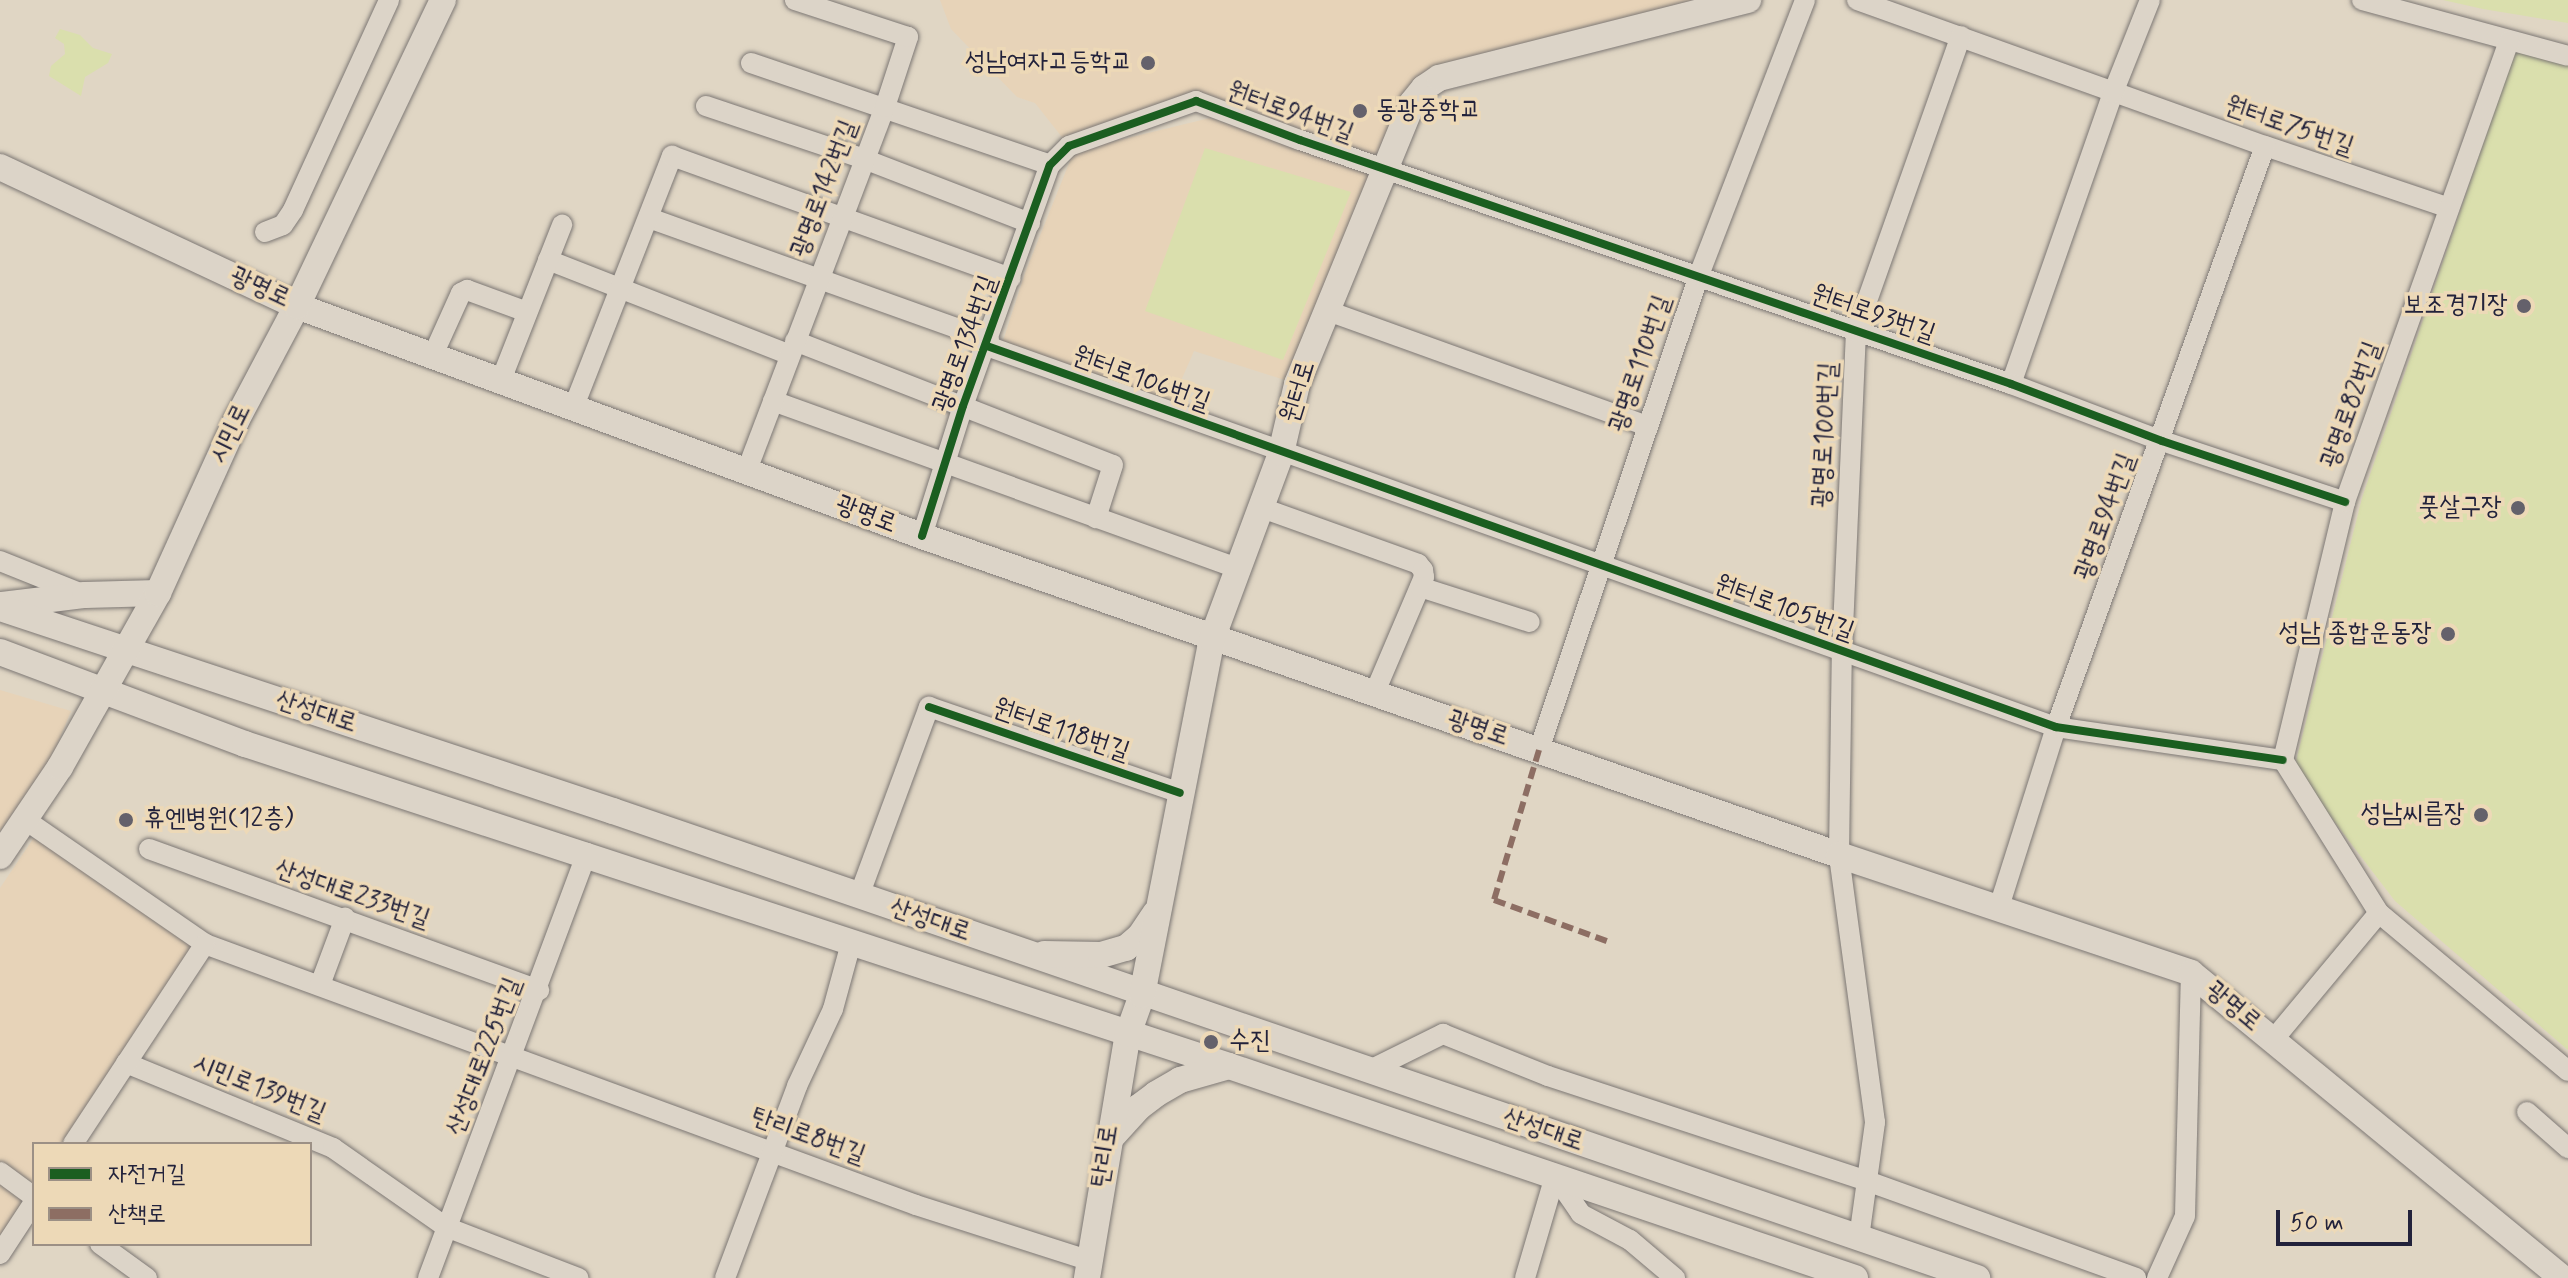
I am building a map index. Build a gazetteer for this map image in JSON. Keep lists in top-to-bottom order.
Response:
{
  "streets": {
    "main road": [
      "광명로",
      "원터로",
      "시민로",
      "산성대로",
      "탄리로"
    ],
    "street": [
      "원터로94번길",
      "원터로75번길",
      "광명로142번길",
      "원터로93번길",
      "광명로134번길",
      "광명로110번길",
      "원터로106번길",
      "광명로82번길",
      "광명로100번길",
      "광명로94번길",
      "원터로105번길",
      "원터로118번길",
      "산성대로233번길",
      "산성대로225번길",
      "시민로139번길",
      "탄리로8번길"
    ]
  },
  "crossings": [
    ["원터로94번길", "원터로93번길"],
    ["원터로94번길", "광명로134번길"],
    ["원터로94번길", "원터로"],
    ["원터로75번길", "광명로82번길"],
    ["원터로75번길", "광명로100번길"],
    ["원터로75번길", "광명로94번길"],
    ["광명로142번길", "광명로"],
    ["광명로142번길", "광명로134번길"],
    ["광명로", "광명로134번길"],
    ["광명로", "광명로110번길"],
    ["광명로", "원터로"],
    ["광명로", "시민로"],
    ["광명로", "광명로100번길"],
    ["광명로", "광명로94번길"],
    ["원터로93번길", "광명로110번길"],
    ["원터로93번길", "원터로"],
    ["원터로93번길", "광명로82번길"],
    ["원터로93번길", "광명로100번길"],
    ["원터로93번길", "광명로94번길"],
    ["광명로134번길", "원터로106번길"],
    ["광명로110번길", "원터로105번길"],
    ["원터로106번길", "원터로"],
    ["원터로106번길", "원터로105번길"],
    ["원터로", "원터로105번길"],
    ["원터로", "산성대로"],
    ["원터로", "원터로118번길"],
    ["원터로", "탄리로"],
    ["광명로82번길", "원터로105번길"],
    ["시민로", "산성대로"],
    ["시민로", "탄리로8번길"],
    ["광명로100번길", "원터로105번길"],
    ["광명로94번길", "원터로105번길"],
    ["산성대로", "원터로118번길"],
    ["산성대로", "산성대로225번길"],
    ["산성대로", "탄리로"],
    ["산성대로233번길", "산성대로225번길"],
    ["산성대로225번길", "시민로139번길"],
    ["산성대로225번길", "탄리로8번길"],
    ["탄리로8번길", "탄리로"]
  ],
  "places": [
    "성남여자고등학교",
    "동광중학교",
    "보조경기장",
    "풋살구장",
    "성남 종합운동장",
    "성남씨름장",
    "휴엔병원(12층)",
    "수진"
  ],
  "legend": ["자전거길", "산책로"],
  "scale_bar": "50 m"
}
